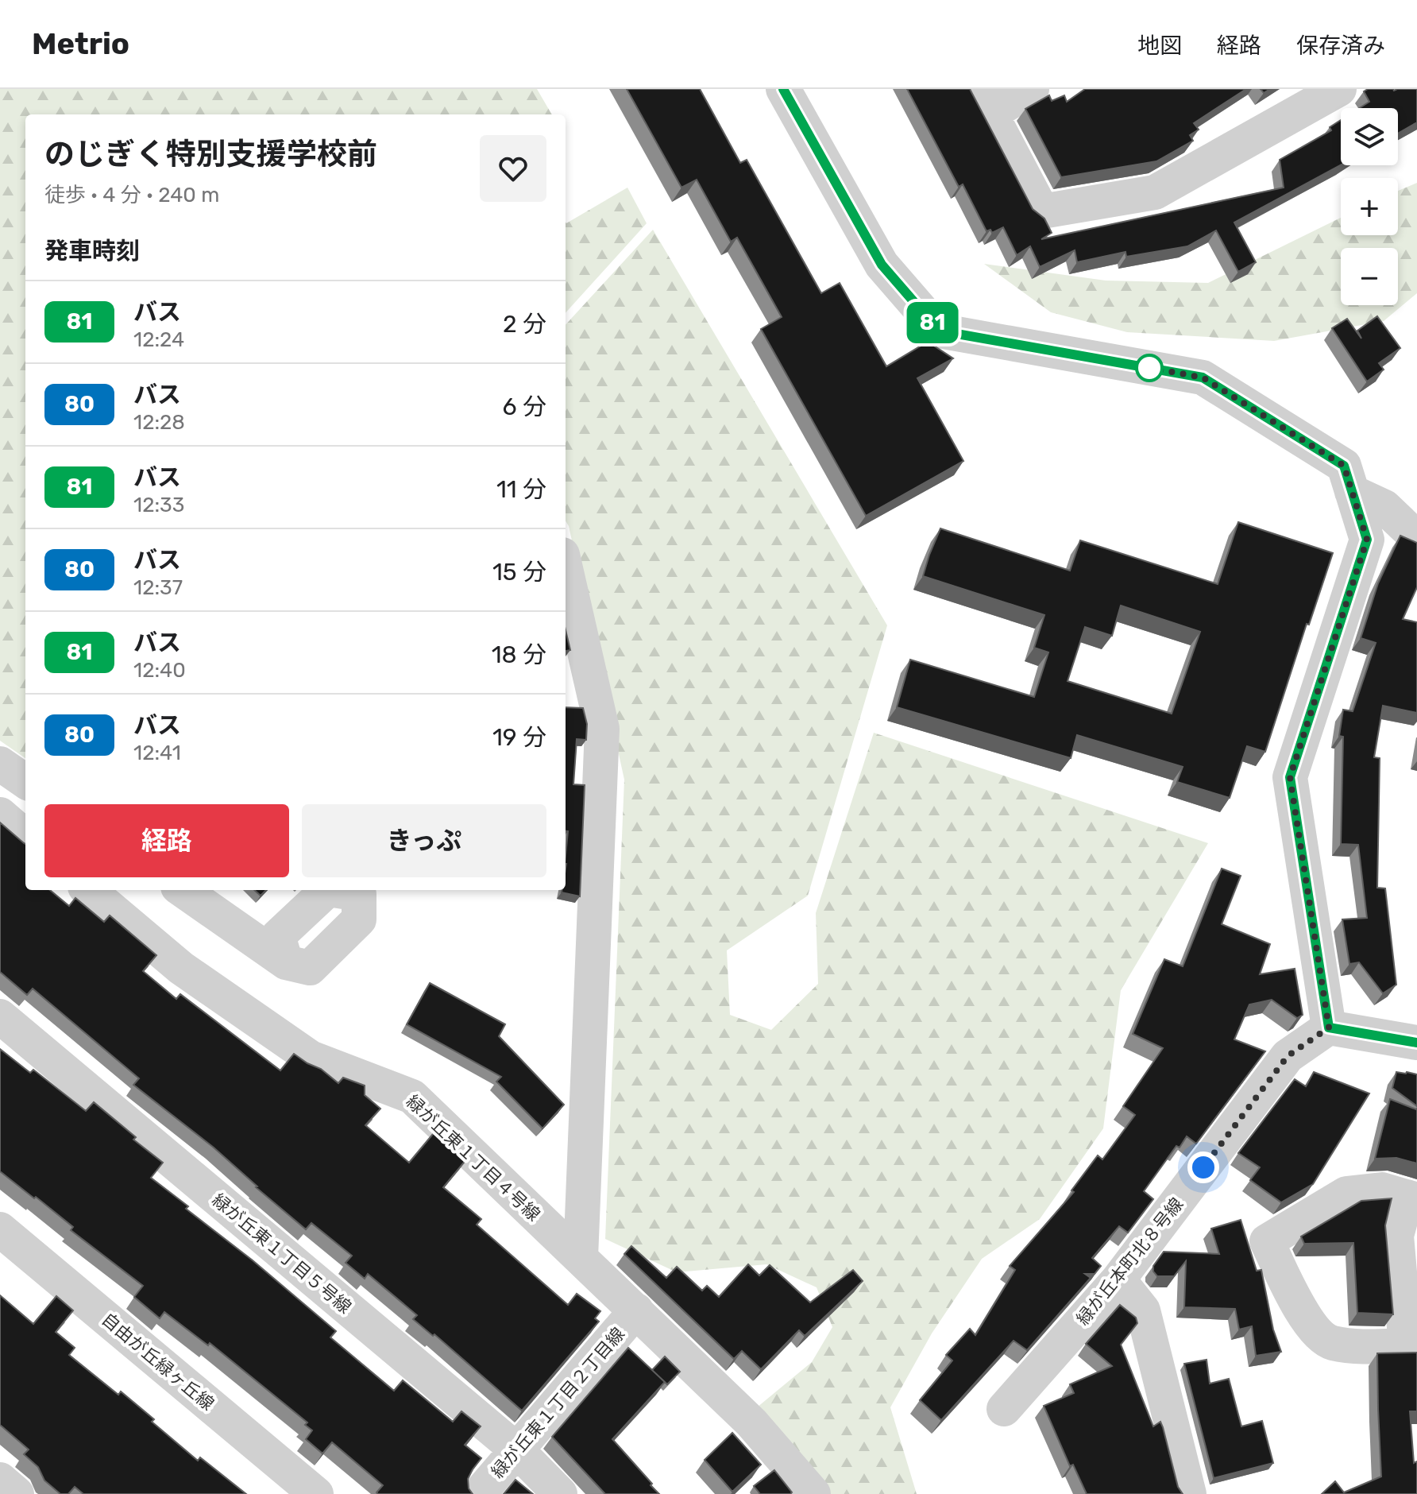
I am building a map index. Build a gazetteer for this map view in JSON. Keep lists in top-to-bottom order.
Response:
{
  "streets": {
    "street": [
      "緑が丘東１丁目４号線",
      "緑が丘東１丁目５号線",
      "緑が丘本町北８号線",
      "自由が丘緑ヶ丘線",
      "緑が丘東１丁目２丁目線"
    ]
  },
  "crossings": [
    ["緑が丘東１丁目４号線", "緑が丘東１丁目２丁目線"],
    ["緑が丘東１丁目５号線", "緑が丘東１丁目２丁目線"]
  ],
  "lines": ["bus line 81"],
  "page": {
    "header": "Metrio",
    "nav": ["地図", "経路", "保存済み"],
    "on_map": "81",
    "map_buttons": ["+", "−"],
    "heading": [
      ["のじぎく特別支援学校前", "徒歩 · 4 分 · 240 m"],
      "発車時刻"
    ],
    "list": [
      {
        "mark": "81",
        "name": "バス",
        "note": "12:24",
        "value": "2 分"
      },
      {
        "mark": "80",
        "name": "バス",
        "note": "12:28",
        "value": "6 分"
      },
      {
        "mark": "81",
        "name": "バス",
        "note": "12:33",
        "value": "11 分"
      },
      {
        "mark": "80",
        "name": "バス",
        "note": "12:37",
        "value": "15 分"
      },
      {
        "mark": "81",
        "name": "バス",
        "note": "12:40",
        "value": "18 分"
      },
      {
        "mark": "80",
        "name": "バス",
        "note": "12:41",
        "value": "19 分"
      }
    ],
    "buttons": ["経路", "きっぷ"]
  }
}
